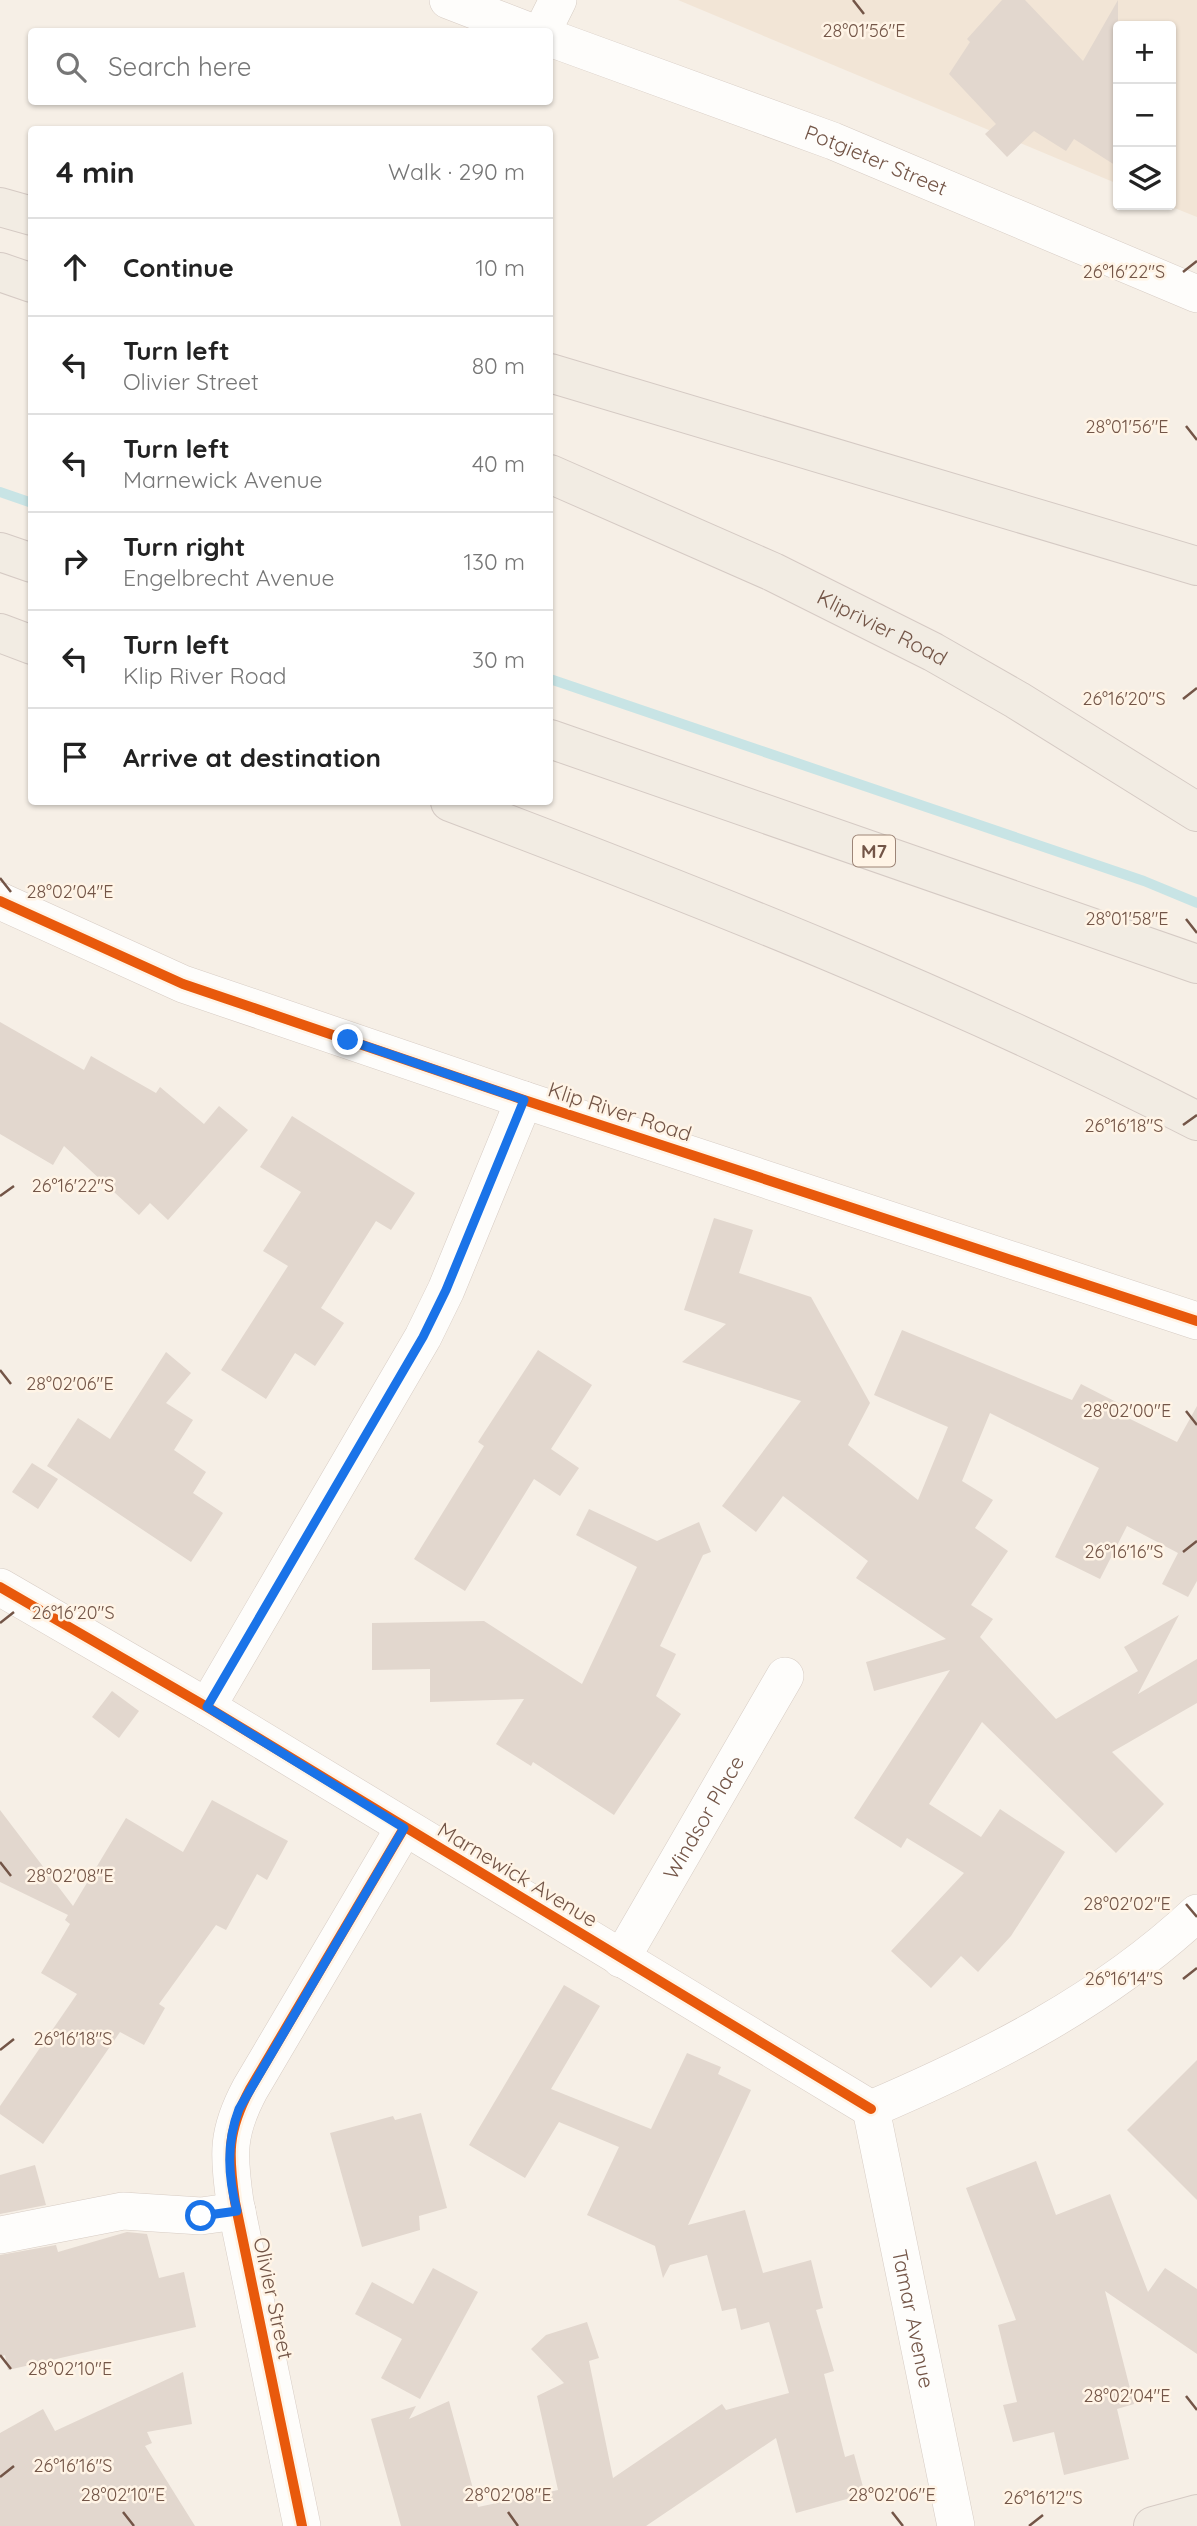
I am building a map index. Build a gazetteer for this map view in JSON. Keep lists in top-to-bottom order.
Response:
{
  "streets": {
    "main road": ["Kliprivier Road", "M7"],
    "street": [
      "Potgieter Street",
      "Klip River Road",
      "Windsor Place",
      "Marnewick Avenue",
      "Olivier Street",
      "Tamar Avenue"
    ]
  },
  "crossings": [
    ["Windsor Place", "Marnewick Avenue"],
    ["Marnewick Avenue", "Olivier Street"],
    ["Marnewick Avenue", "Tamar Avenue"]
  ],
  "page": {
    "map_buttons": ["+", "−"],
    "search": "Search here",
    "heading": ["4 min", "Walk · 290 m"],
    "list": [
      ["Continue", "10 m"],
      ["Turn left", "Olivier Street", "80 m"],
      ["Turn left", "Marnewick Avenue", "40 m"],
      ["Turn right", "Engelbrecht Avenue", "130 m"],
      ["Turn left", "Klip River Road", "30 m"],
      "Arrive at destination"
    ]
  },
  "coordinates": [
    "28°01'56\"E",
    "26°16'22\"S",
    "26°16'20\"S",
    "28°02'04\"E",
    "28°01'58\"E",
    "26°16'18\"S",
    "28°02'06\"E",
    "28°02'00\"E",
    "26°16'16\"S",
    "28°02'08\"E",
    "28°02'02\"E",
    "26°16'14\"S",
    "28°02'10\"E",
    "26°16'12\"S"
  ]
}
